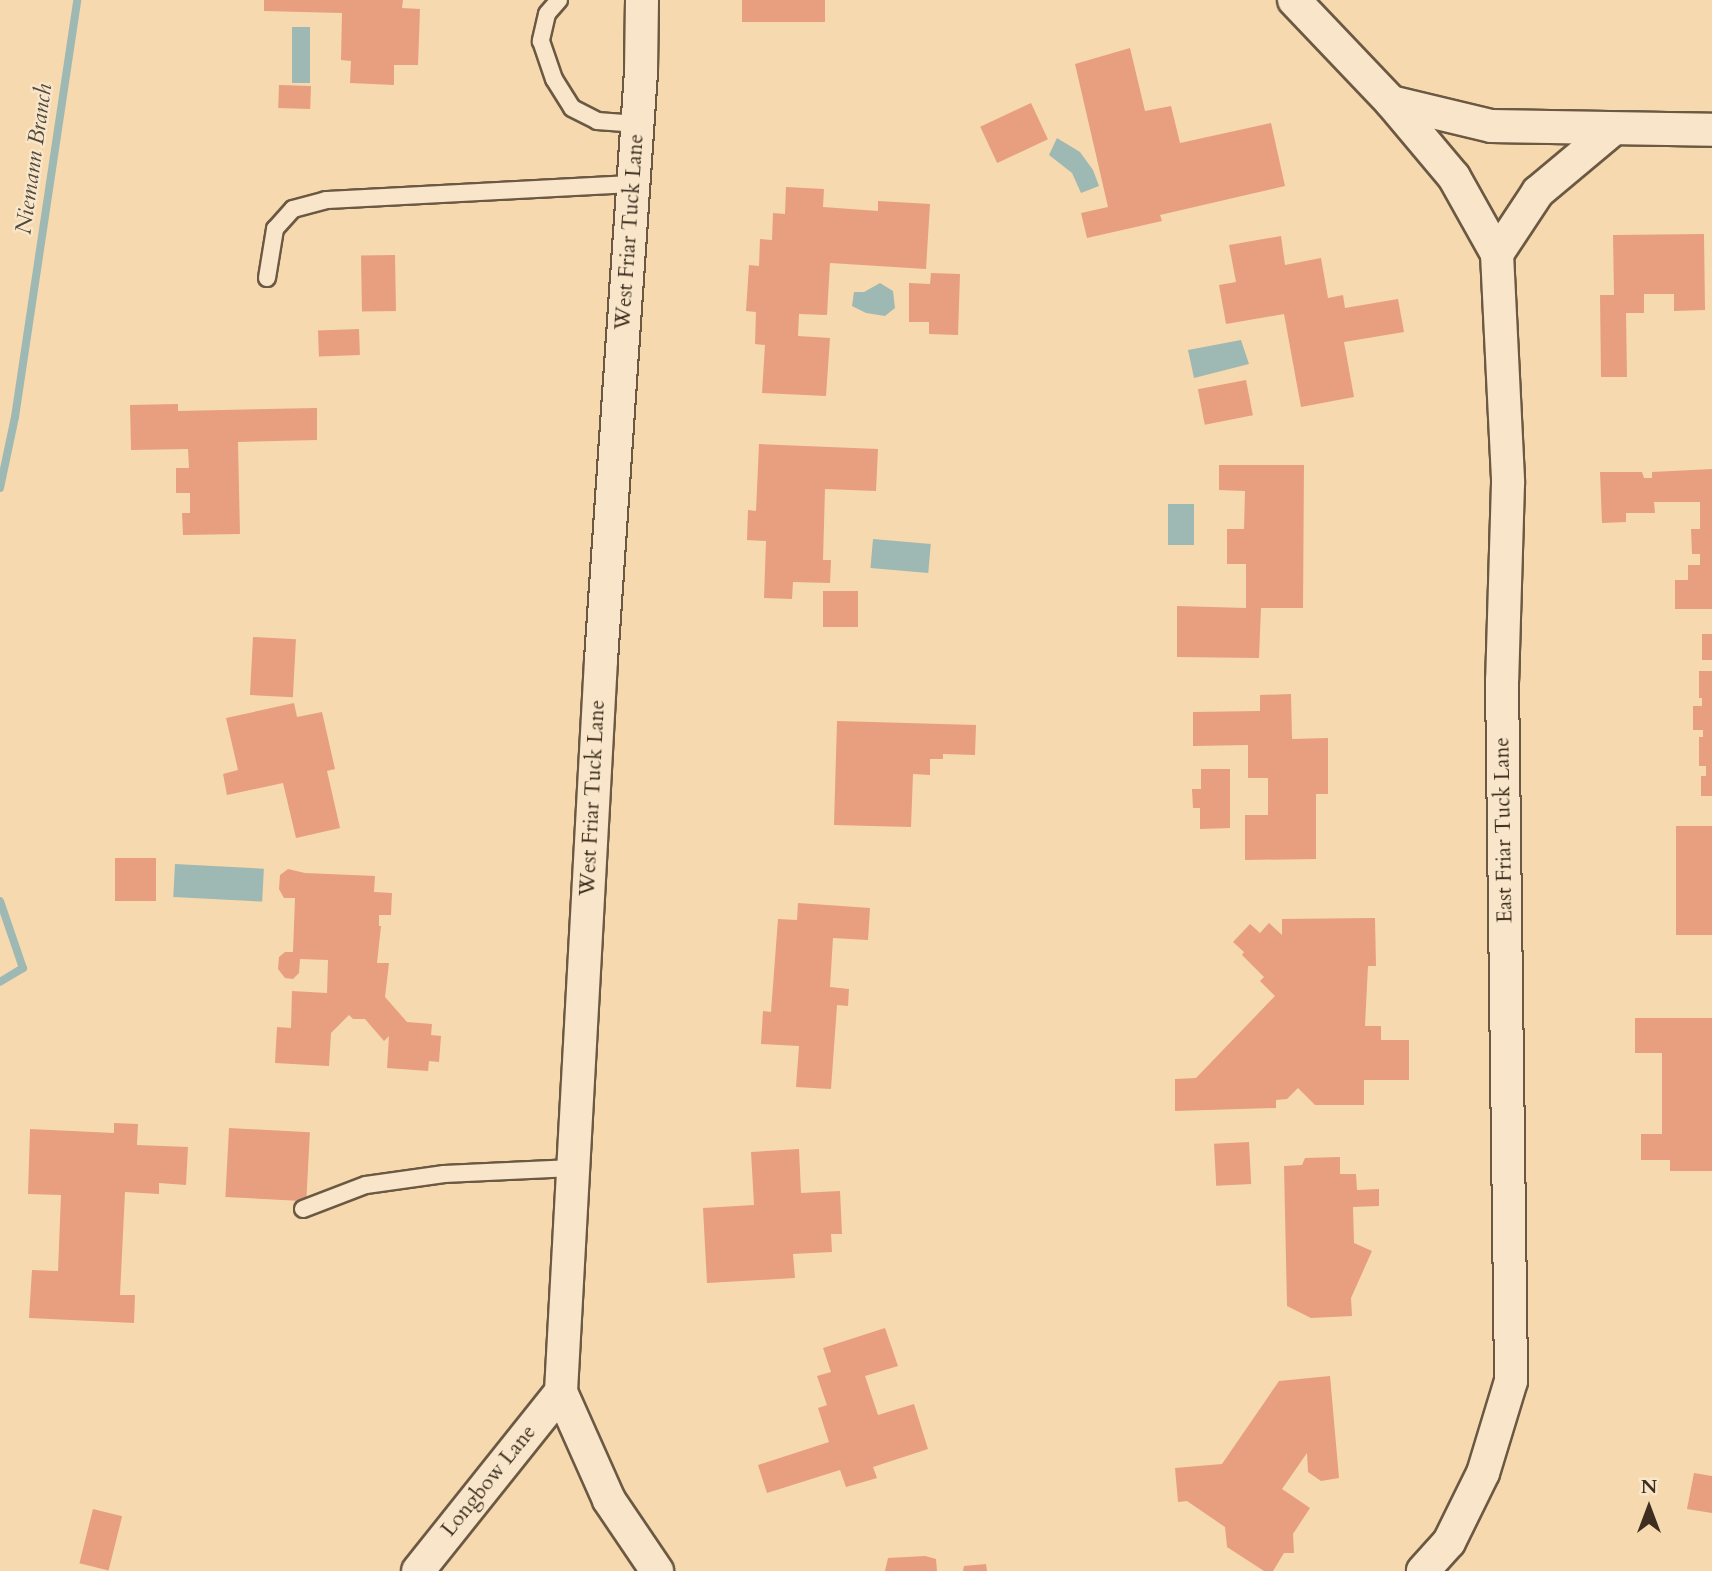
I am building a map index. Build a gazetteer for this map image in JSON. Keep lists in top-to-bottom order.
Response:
{
  "streets": {
    "street": ["West Friar Tuck Lane", "East Friar Tuck Lane", "Longbow Lane"]
  },
  "crossings": [
    ["West Friar Tuck Lane", "Longbow Lane"]
  ],
  "water": ["Niemann Branch"],
  "north": "top"
}
